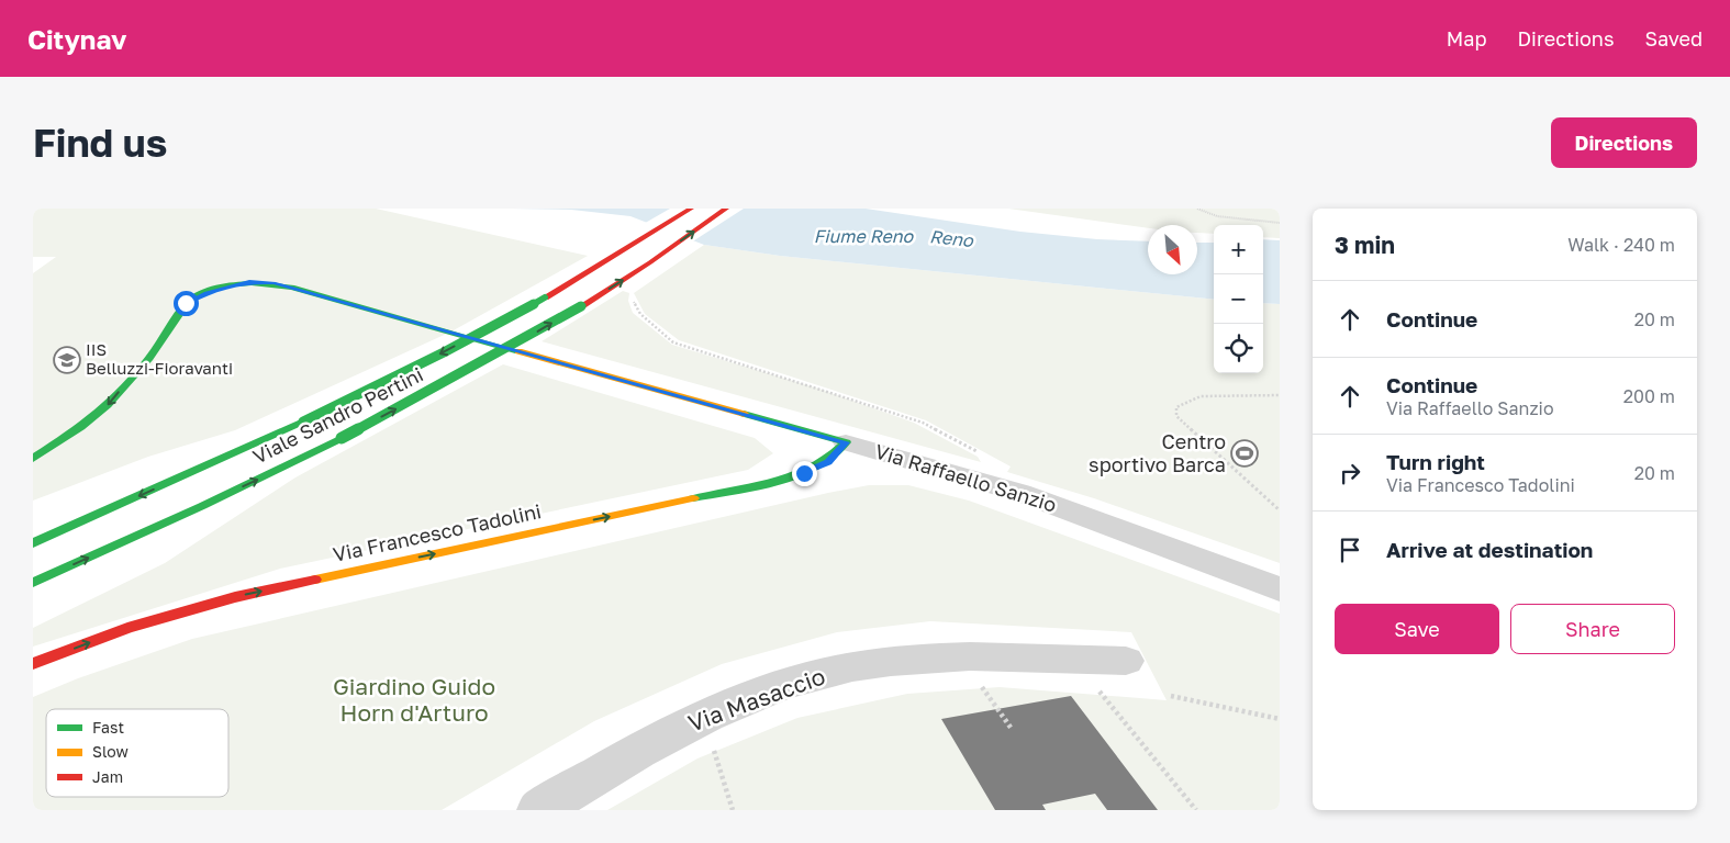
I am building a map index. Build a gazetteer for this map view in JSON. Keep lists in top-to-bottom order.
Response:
{
  "streets": {
    "main road": ["Viale Sandro Pertini", "Via Raffaello Sanzio", "Via Francesco Tadolini"],
    "street": ["Via Masaccio"]
  },
  "crossings": [
    ["Via Raffaello Sanzio", "Via Francesco Tadolini"]
  ],
  "one_way": ["Via Raffaello Sanzio", "Via Francesco Tadolini"],
  "water": ["Fiume Reno", "Reno"],
  "parks": ["Giardino Guido Horn d'Arturo"],
  "places": {
    "school or university": ["IIS Belluzzi-Fioravanti"],
    "sports": ["Centro sportivo Barca"]
  },
  "legend": ["Fast", "Slow", "Jam"],
  "north": "bottom right",
  "page": {
    "header": "Citynav",
    "nav": ["Map", "Directions", "Saved"],
    "buttons": [
      "Directions",
      ["Save", "Share"]
    ],
    "title": "Find us",
    "heading": ["3 min", "Walk · 240 m"],
    "map_buttons": ["+", "−"],
    "list": [
      ["Continue", "20 m"],
      ["Continue", "Via Raffaello Sanzio", "200 m"],
      ["Turn right", "Via Francesco Tadolini", "20 m"],
      "Arrive at destination"
    ]
  }
}
